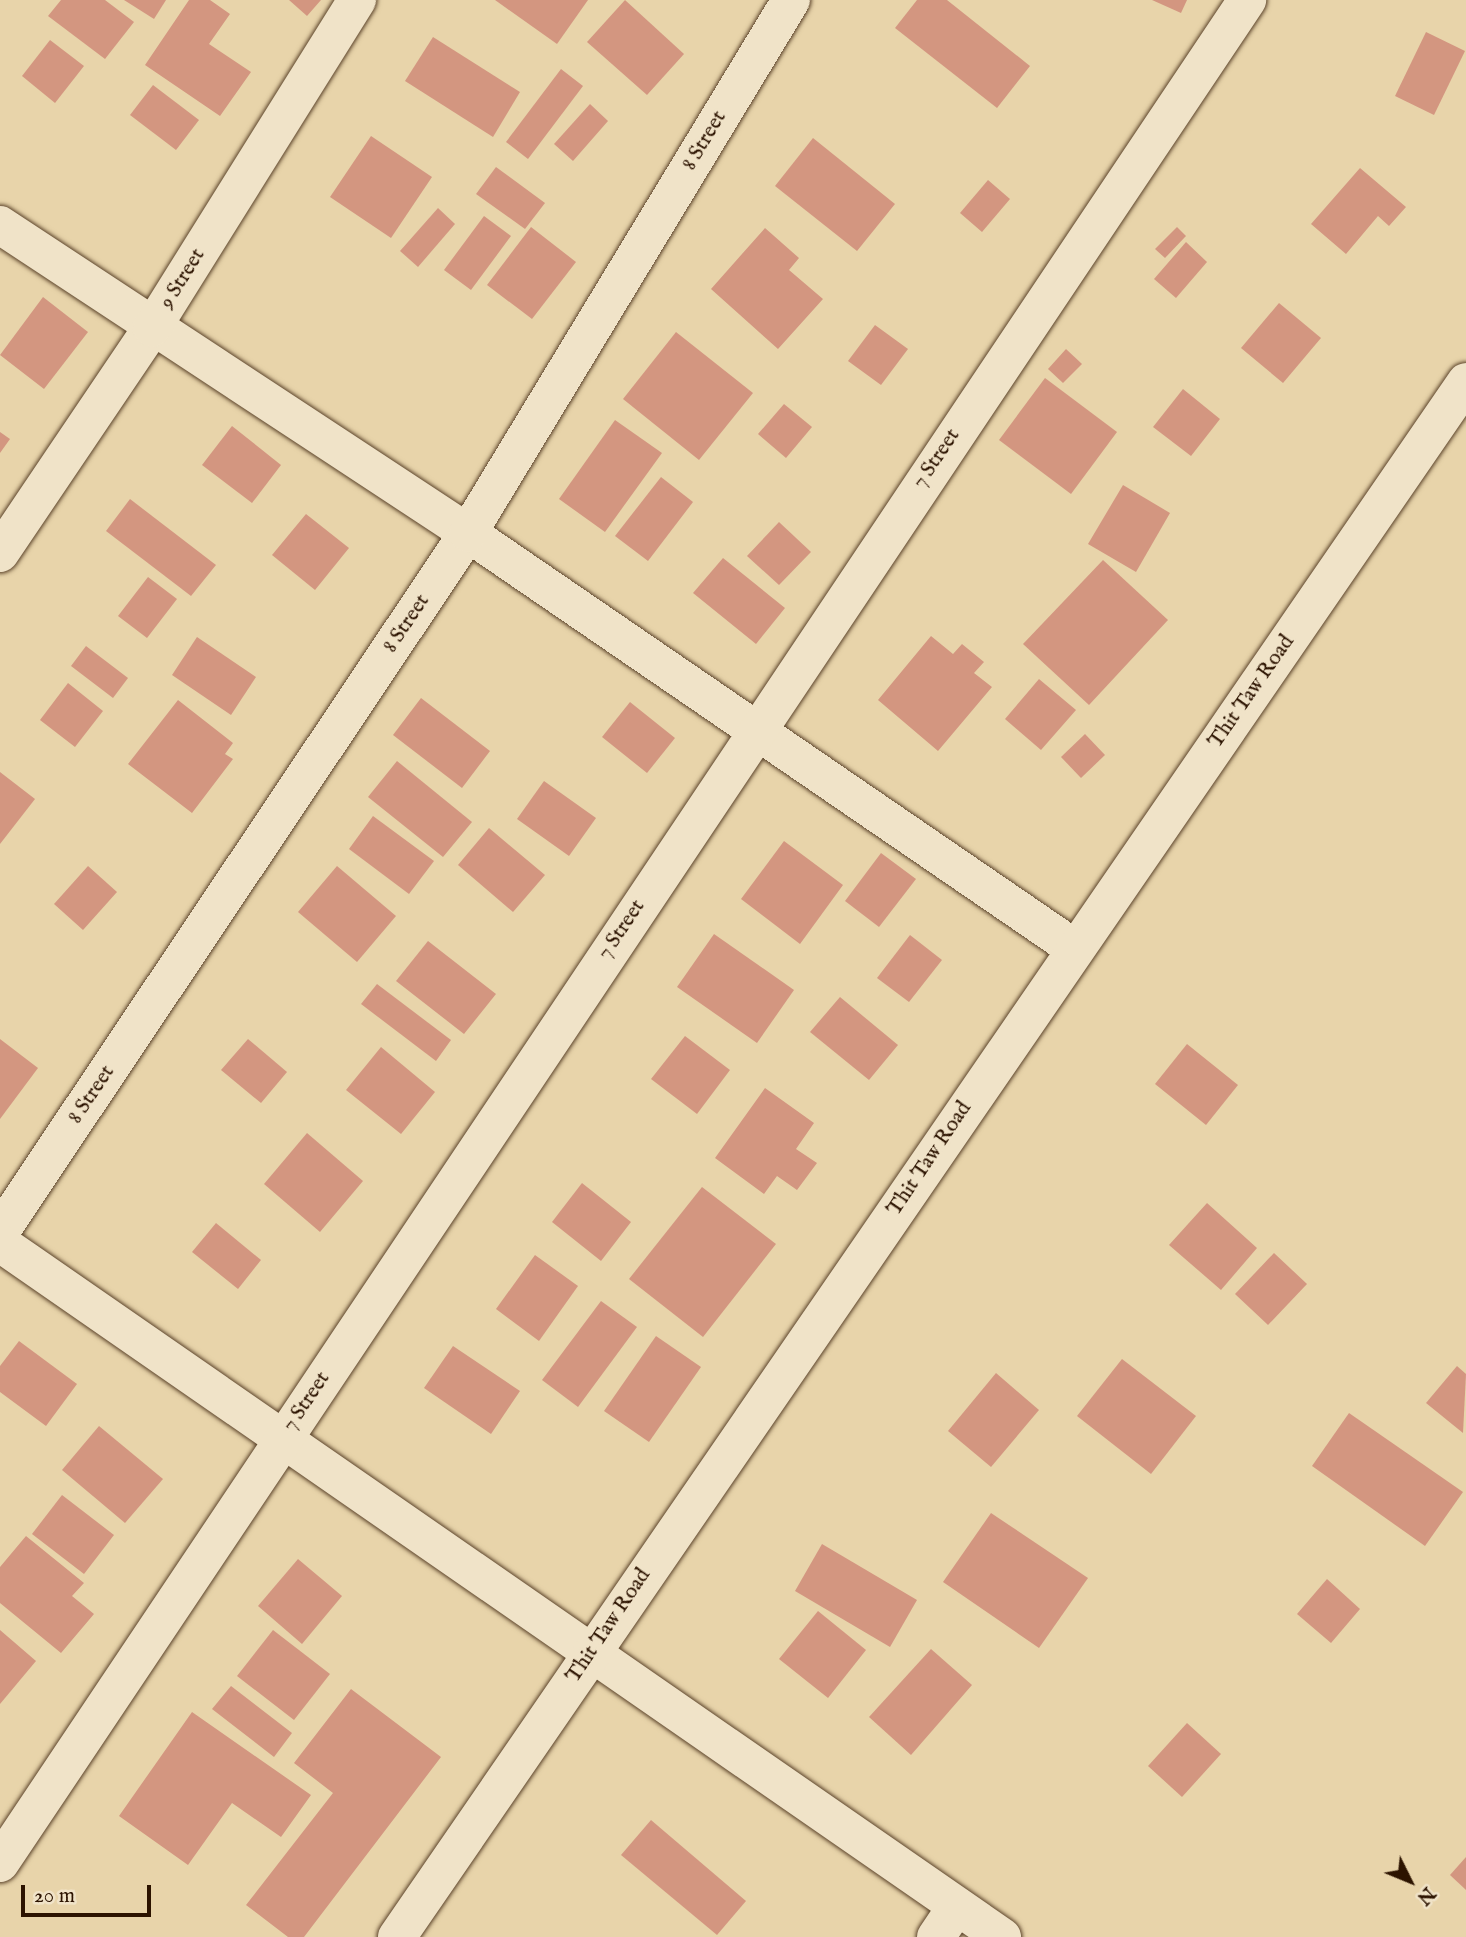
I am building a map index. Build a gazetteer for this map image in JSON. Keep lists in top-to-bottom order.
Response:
{
  "streets": {
    "street": [
      "8 Street",
      "9 Street",
      "7 Street",
      "Thit Taw Road"
    ]
  },
  "scale_bar": "20 m",
  "north": "bottom right"
}
